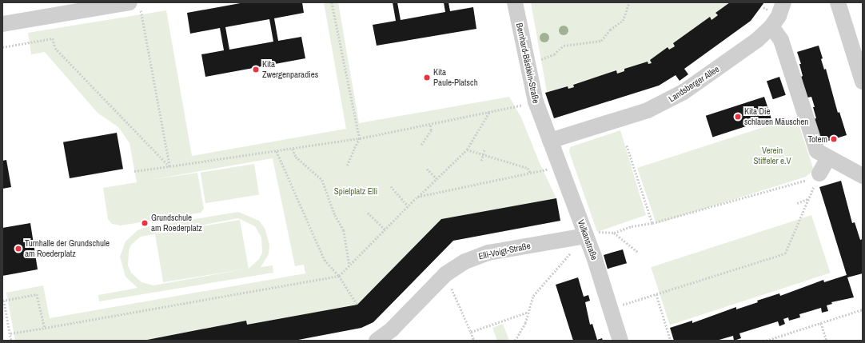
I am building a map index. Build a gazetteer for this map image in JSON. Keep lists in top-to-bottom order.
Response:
{
  "streets": {
    "street": [
      "Bernhard-Bästlein-Straße",
      "Landsberger Allee",
      "Vulkanstraße",
      "Elli-Voigt-Straße"
    ]
  },
  "crossings": [
    ["Bernhard-Bästlein-Straße", "Landsberger Allee"],
    ["Bernhard-Bästlein-Straße", "Vulkanstraße"],
    ["Landsberger Allee", "Vulkanstraße"],
    ["Vulkanstraße", "Elli-Voigt-Straße"]
  ],
  "parks": ["Verein Stiffeler e.V", "Spielplatz Elli"],
  "places": [
    "Kita Zwergenparadies",
    "Kita Paule-Platsch",
    "Kita Die schlauen Mäuschen",
    "Totem",
    "Grundschule am Roederplatz",
    "Turnhalle der Grundschule am Roederplatz"
  ]
}
